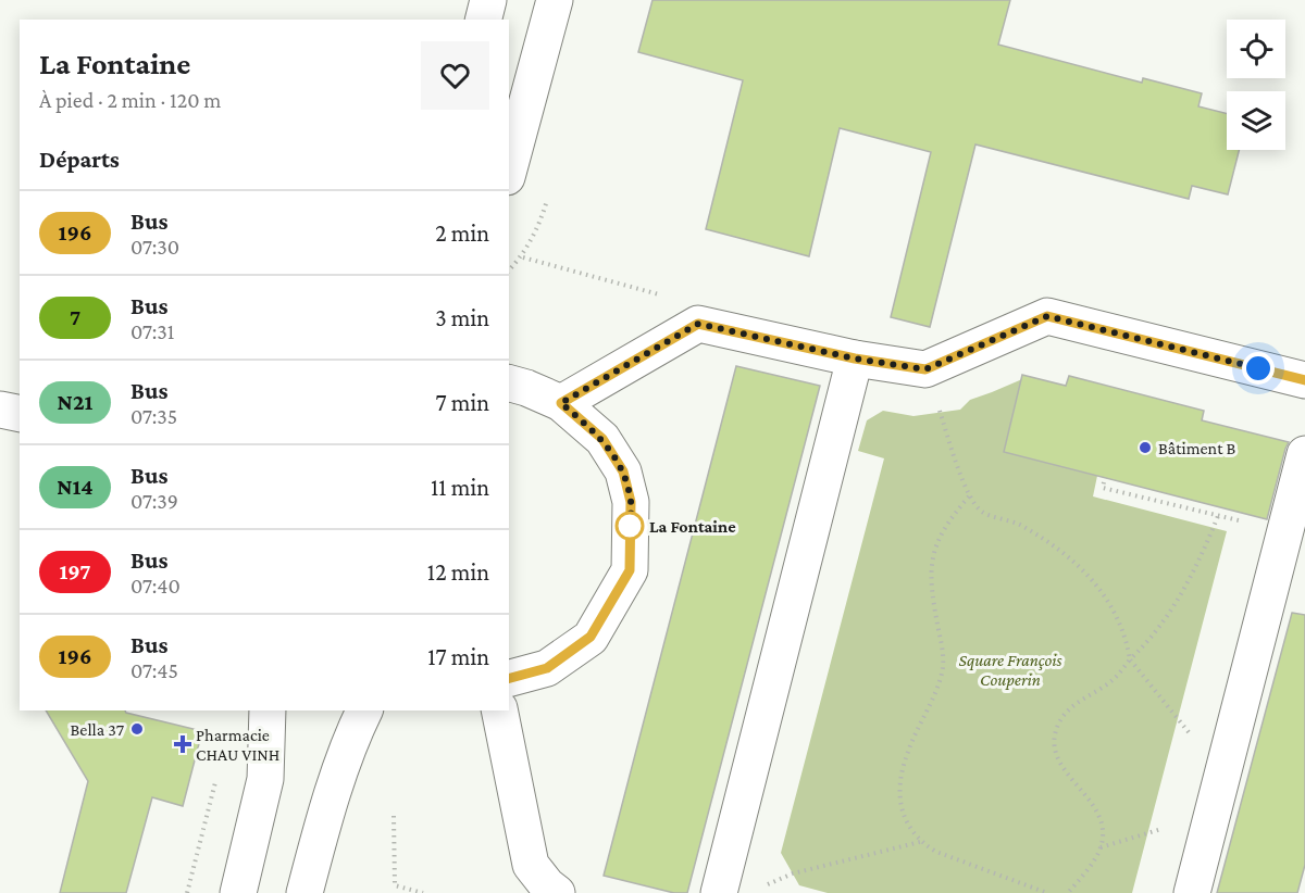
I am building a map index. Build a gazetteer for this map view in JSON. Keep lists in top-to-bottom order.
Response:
{
  "parks": ["Square François Couperin"],
  "places": {
    "other": ["Bâtiment B", "La Fontaine", "Bella 37"],
    "health": ["Pharmacie CHAU VINH"]
  },
  "lines": ["bus line 196"],
  "page": {
    "heading": [
      ["La Fontaine", "À pied · 2 min · 120 m"],
      "Départs"
    ],
    "list": [
      {
        "mark": "196",
        "name": "Bus",
        "note": "07:30",
        "value": "2 min"
      },
      {
        "mark": "7",
        "name": "Bus",
        "note": "07:31",
        "value": "3 min"
      },
      {
        "mark": "N21",
        "name": "Bus",
        "note": "07:35",
        "value": "7 min"
      },
      {
        "mark": "N14",
        "name": "Bus",
        "note": "07:39",
        "value": "11 min"
      },
      {
        "mark": "197",
        "name": "Bus",
        "note": "07:40",
        "value": "12 min"
      },
      {
        "mark": "196",
        "name": "Bus",
        "note": "07:45",
        "value": "17 min"
      }
    ]
  }
}
